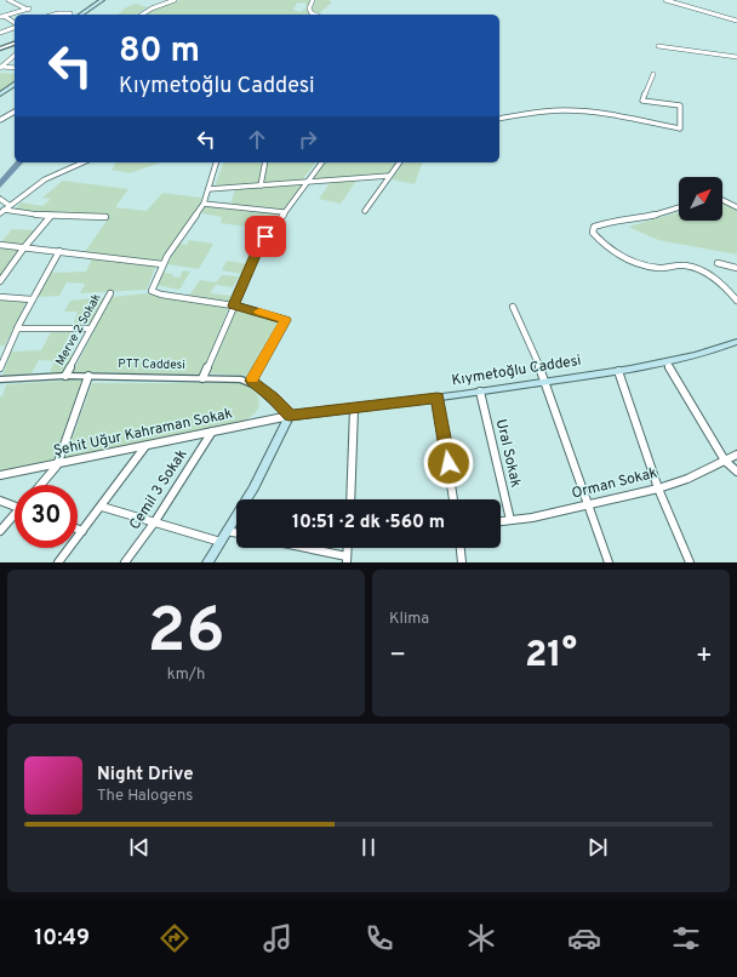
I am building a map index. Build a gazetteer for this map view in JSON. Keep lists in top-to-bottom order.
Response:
{
  "streets": {
    "main road": ["Kıymetoğlu Caddesi"],
    "street": [
      "Merve 2 Sokak",
      "PTT Caddesi",
      "Şehit Uğur Kahraman Sokak",
      "Ural Sokak",
      "Orman Sokak",
      "Cemil 3 Sokak"
    ]
  },
  "crossings": [
    ["Merve 2 Sokak", "PTT Caddesi"],
    ["Kıymetoğlu Caddesi", "Şehit Uğur Kahraman Sokak"],
    ["Kıymetoğlu Caddesi", "Ural Sokak"],
    ["Şehit Uğur Kahraman Sokak", "Cemil 3 Sokak"],
    ["Ural Sokak", "Orman Sokak"]
  ],
  "north": "top right",
  "page": {
    "turn": ["80 m", "Kıymetoğlu Caddesi"],
    "limit": "30",
    "trip": "10:51 · 2 dk · 560 m",
    "tile": [
      ["26", "km/h"],
      "Klima"
    ],
    "heat": ["−", "21°", "+"],
    "song": ["Night Drive", "The Halogens"],
    "tabs": "10:49"
  }
}
